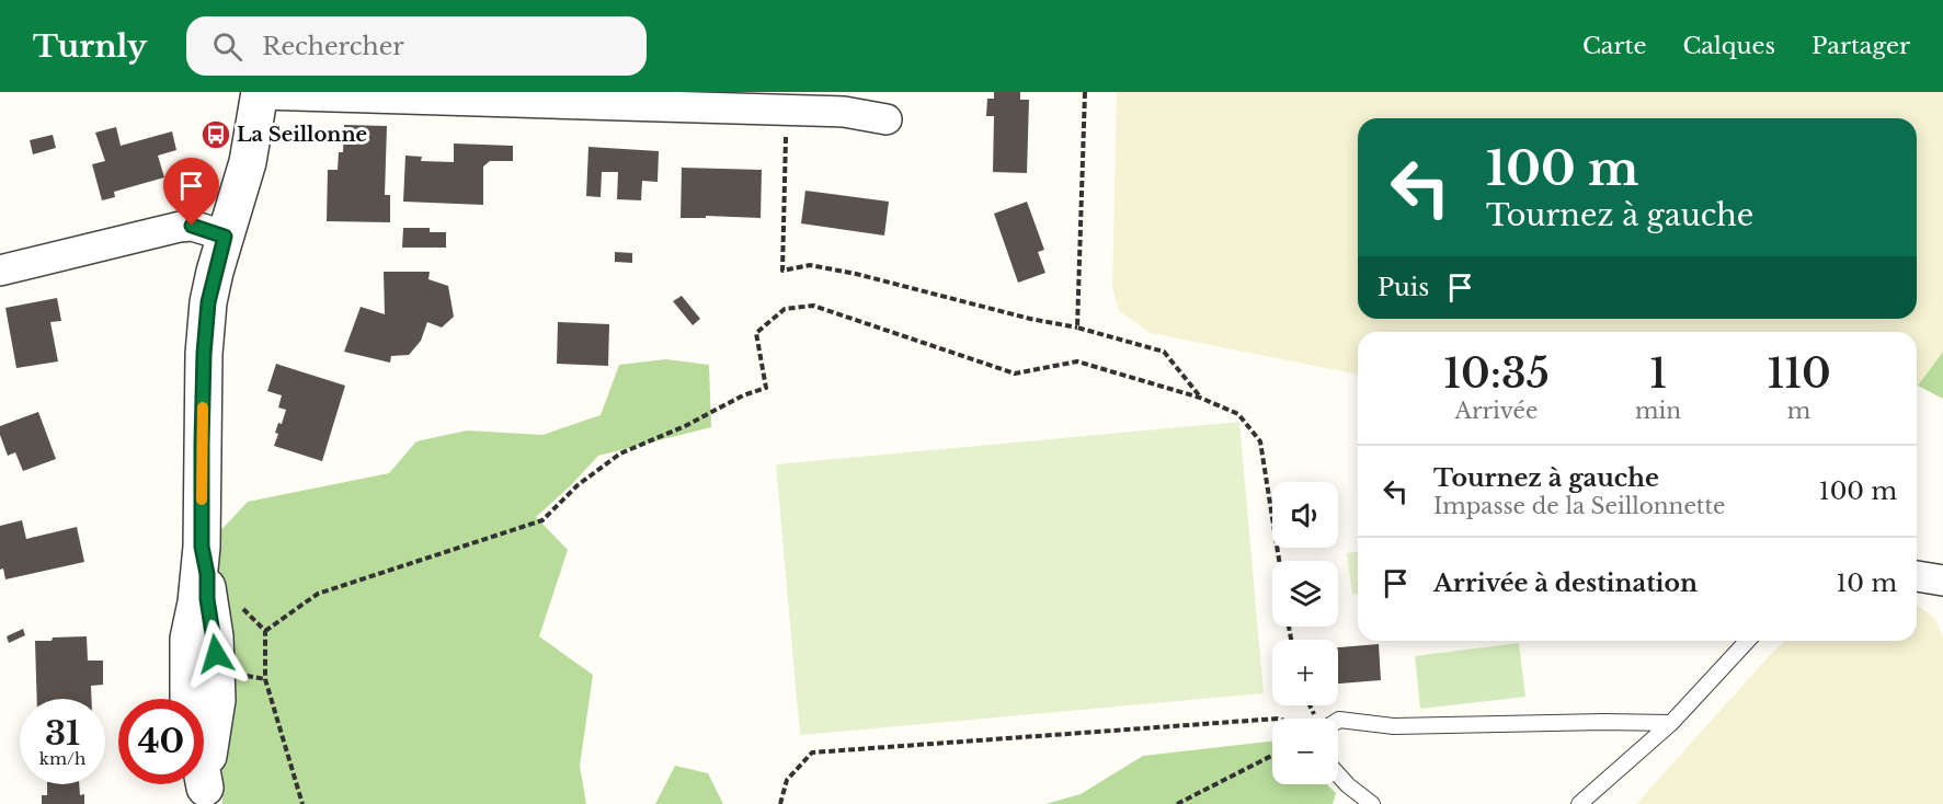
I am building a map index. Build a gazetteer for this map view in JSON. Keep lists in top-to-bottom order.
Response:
{
  "places": {
    "bus stop": ["La Seillonne"]
  },
  "page": {
    "header": "Turnly",
    "search": "Rechercher",
    "nav": ["Carte", "Calques", "Partager"],
    "turn": ["100 m", "Tournez à gauche"],
    "then": "Puis",
    "eta": [
      "10:35",
      "Arrivée",
      "1",
      "min",
      "110",
      "m"
    ],
    "list": [
      {
        "name": "Tournez à gauche",
        "note": "Impasse de la Seillonnette",
        "value": "100 m"
      },
      {
        "name": "Arrivée à destination",
        "value": "10 m"
      }
    ],
    "map_buttons": ["+", "−"],
    "speed": "31 km/h",
    "limit": "40"
  }
}
